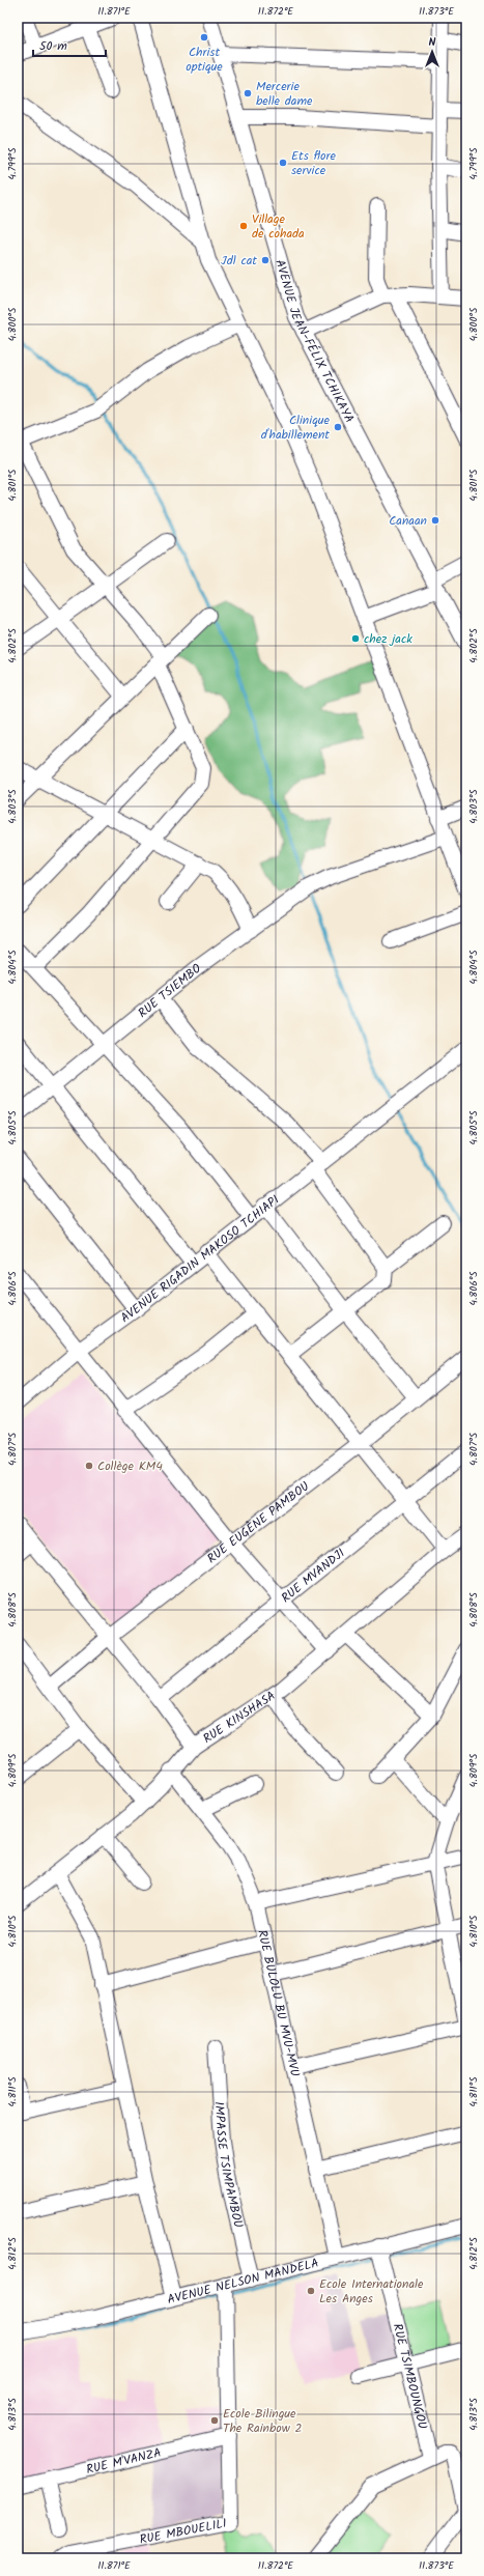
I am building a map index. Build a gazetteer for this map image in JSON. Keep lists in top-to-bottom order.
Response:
{
  "streets": {
    "street": [
      "AVENUE JEAN-FÉLIX TCHIKAYA",
      "RUE TSIEMBO",
      "AVENUE RIGADIN MAKOSO TCHIAPI",
      "RUE EUGÈNE PAMBOU",
      "RUE MVANDJI",
      "RUE KINSHASA",
      "RUE BULOLU BU MVU-MVU",
      "IMPASSE TSIMPAMBOU",
      "AVENUE NELSON MANDELA",
      "RUE TSIMBOUNGOU",
      "RUE M'VANZA",
      "RUE MBOUELILI"
    ]
  },
  "crossings": [
    ["RUE KINSHASA", "RUE BULOLU BU MVU-MVU"],
    ["RUE BULOLU BU MVU-MVU", "AVENUE NELSON MANDELA"],
    ["IMPASSE TSIMPAMBOU", "AVENUE NELSON MANDELA"],
    ["AVENUE NELSON MANDELA", "RUE TSIMBOUNGOU"],
    ["RUE M'VANZA", "RUE MBOUELILI"]
  ],
  "places": [
    "Christ optique",
    "Mercerie belle dame",
    "Ets flore service",
    "Village de cohada",
    "Jdl cat",
    "Clinique d'habillement",
    "Canaan",
    "chez jack",
    "Collège KM4",
    "Ecole Internationale Les Anges",
    "Ecole Bilingue The Rainbow 2"
  ],
  "scale_bar": "50 m",
  "north": "top",
  "coordinates": [
    "11.871°E",
    "11.872°E",
    "11.873°E",
    "4.799°S",
    "4.800°S",
    "4.801°S",
    "4.802°S",
    "4.803°S",
    "4.804°S",
    "4.805°S",
    "4.806°S",
    "4.807°S",
    "4.808°S",
    "4.809°S",
    "4.810°S",
    "4.811°S",
    "4.812°S",
    "4.813°S"
  ]
}
